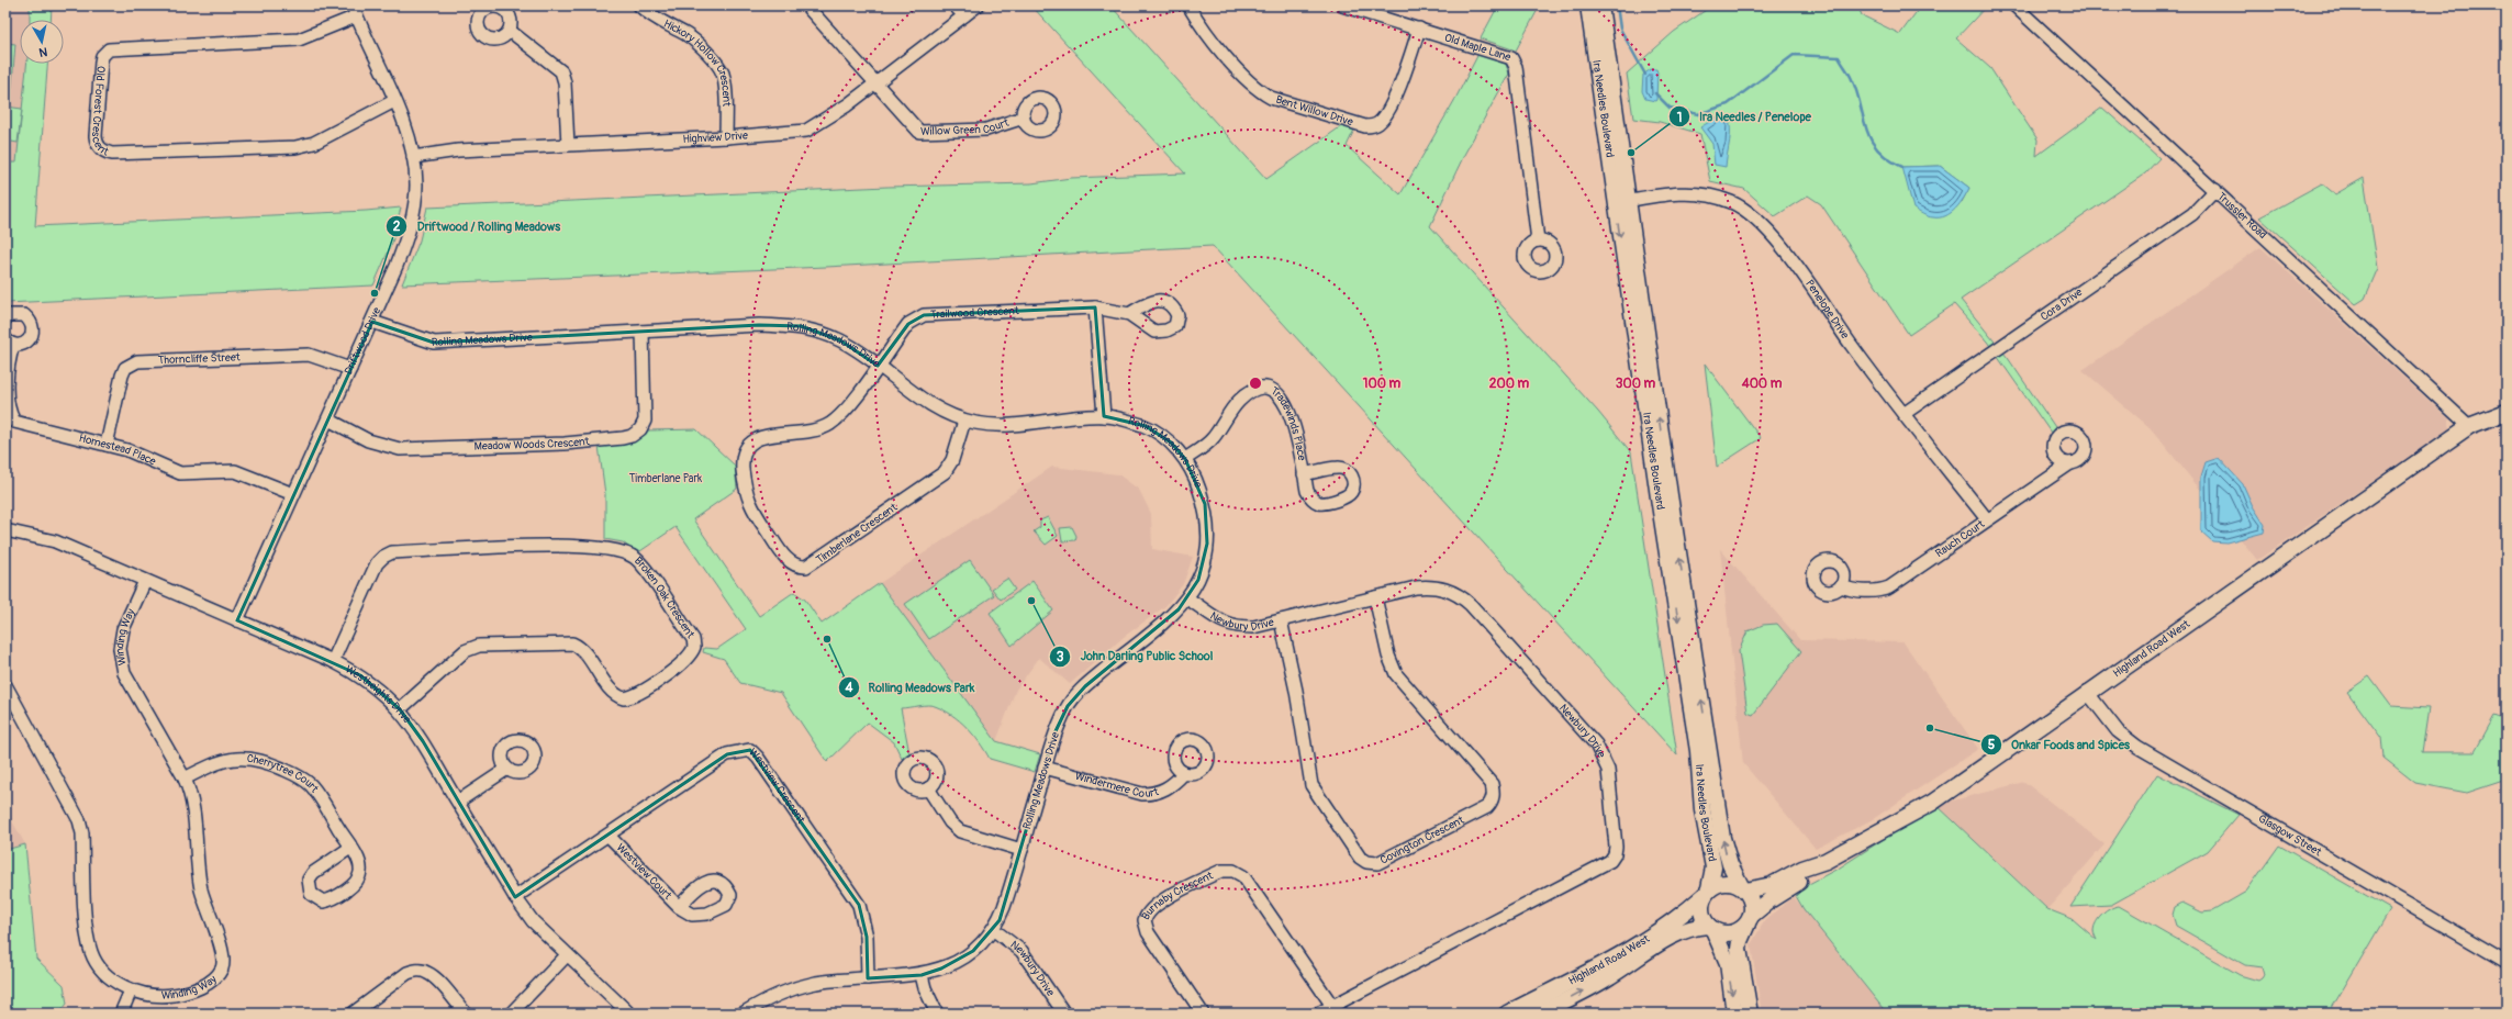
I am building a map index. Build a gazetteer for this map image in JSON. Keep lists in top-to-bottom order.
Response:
{
  "streets": {
    "main road": ["Ira Needles Boulevard", "Highland Road West"],
    "street": [
      "Old Maple Lane",
      "Hickory Hollow Crescent",
      "Old Forest Crescent",
      "Bent Willow Drive",
      "Willow Green Court",
      "Highview Drive",
      "Trussler Road",
      "Cora Drive",
      "Penelope Drive",
      "Trailwood Crescent",
      "Rolling Meadows Drive",
      "Driftwood Drive",
      "Thorncliffe Street",
      "Tradewinds Place",
      "Meadow Woods Crescent",
      "Homestead Place",
      "Timberlane Crescent",
      "Rauch Court",
      "Broken Oak Crescent",
      "Newbury Drive",
      "Winding Way",
      "Westheights Drive",
      "Cherrytree Court",
      "Windermere Court",
      "Westview Crescent",
      "Glasgow Street",
      "Covington Crescent",
      "Westview Court",
      "Burnaby Crescent"
    ]
  },
  "crossings": [
    ["Old Maple Lane", "Bent Willow Drive"],
    ["Hickory Hollow Crescent", "Highview Drive"],
    ["Old Forest Crescent", "Driftwood Drive"],
    ["Ira Needles Boulevard", "Penelope Drive"],
    ["Ira Needles Boulevard", "Highland Road West"],
    ["Willow Green Court", "Highview Drive"],
    ["Highview Drive", "Driftwood Drive"],
    ["Trussler Road", "Cora Drive"],
    ["Trussler Road", "Highland Road West"],
    ["Cora Drive", "Penelope Drive"],
    ["Penelope Drive", "Rauch Court"],
    ["Trailwood Crescent", "Rolling Meadows Drive"],
    ["Trailwood Crescent", "Timberlane Crescent"],
    ["Rolling Meadows Drive", "Driftwood Drive"],
    ["Rolling Meadows Drive", "Tradewinds Place"],
    ["Rolling Meadows Drive", "Meadow Woods Crescent"],
    ["Rolling Meadows Drive", "Timberlane Crescent"],
    ["Rolling Meadows Drive", "Newbury Drive"],
    ["Rolling Meadows Drive", "Windermere Court"],
    ["Rolling Meadows Drive", "Westview Crescent"],
    ["Driftwood Drive", "Thorncliffe Street"],
    ["Driftwood Drive", "Meadow Woods Crescent"],
    ["Driftwood Drive", "Homestead Place"],
    ["Driftwood Drive", "Westheights Drive"],
    ["Thorncliffe Street", "Homestead Place"],
    ["Broken Oak Crescent", "Westheights Drive"],
    ["Newbury Drive", "Covington Crescent"],
    ["Newbury Drive", "Burnaby Crescent"],
    ["Winding Way", "Westheights Drive"],
    ["Winding Way", "Cherrytree Court"],
    ["Highland Road West", "Glasgow Street"],
    ["Westheights Drive", "Westview Crescent"],
    ["Westview Crescent", "Westview Court"]
  ],
  "parks": ["Timberlane Park"],
  "places": [
    "Ira Needles / Penelope",
    "Driftwood / Rolling Meadows",
    "John Darling Public School",
    "Rolling Meadows Park",
    "Onkar Foods and Spices"
  ],
  "north": "bottom",
  "rings": [
    "100 m",
    "200 m",
    "300 m",
    "400 m"
  ]
}
